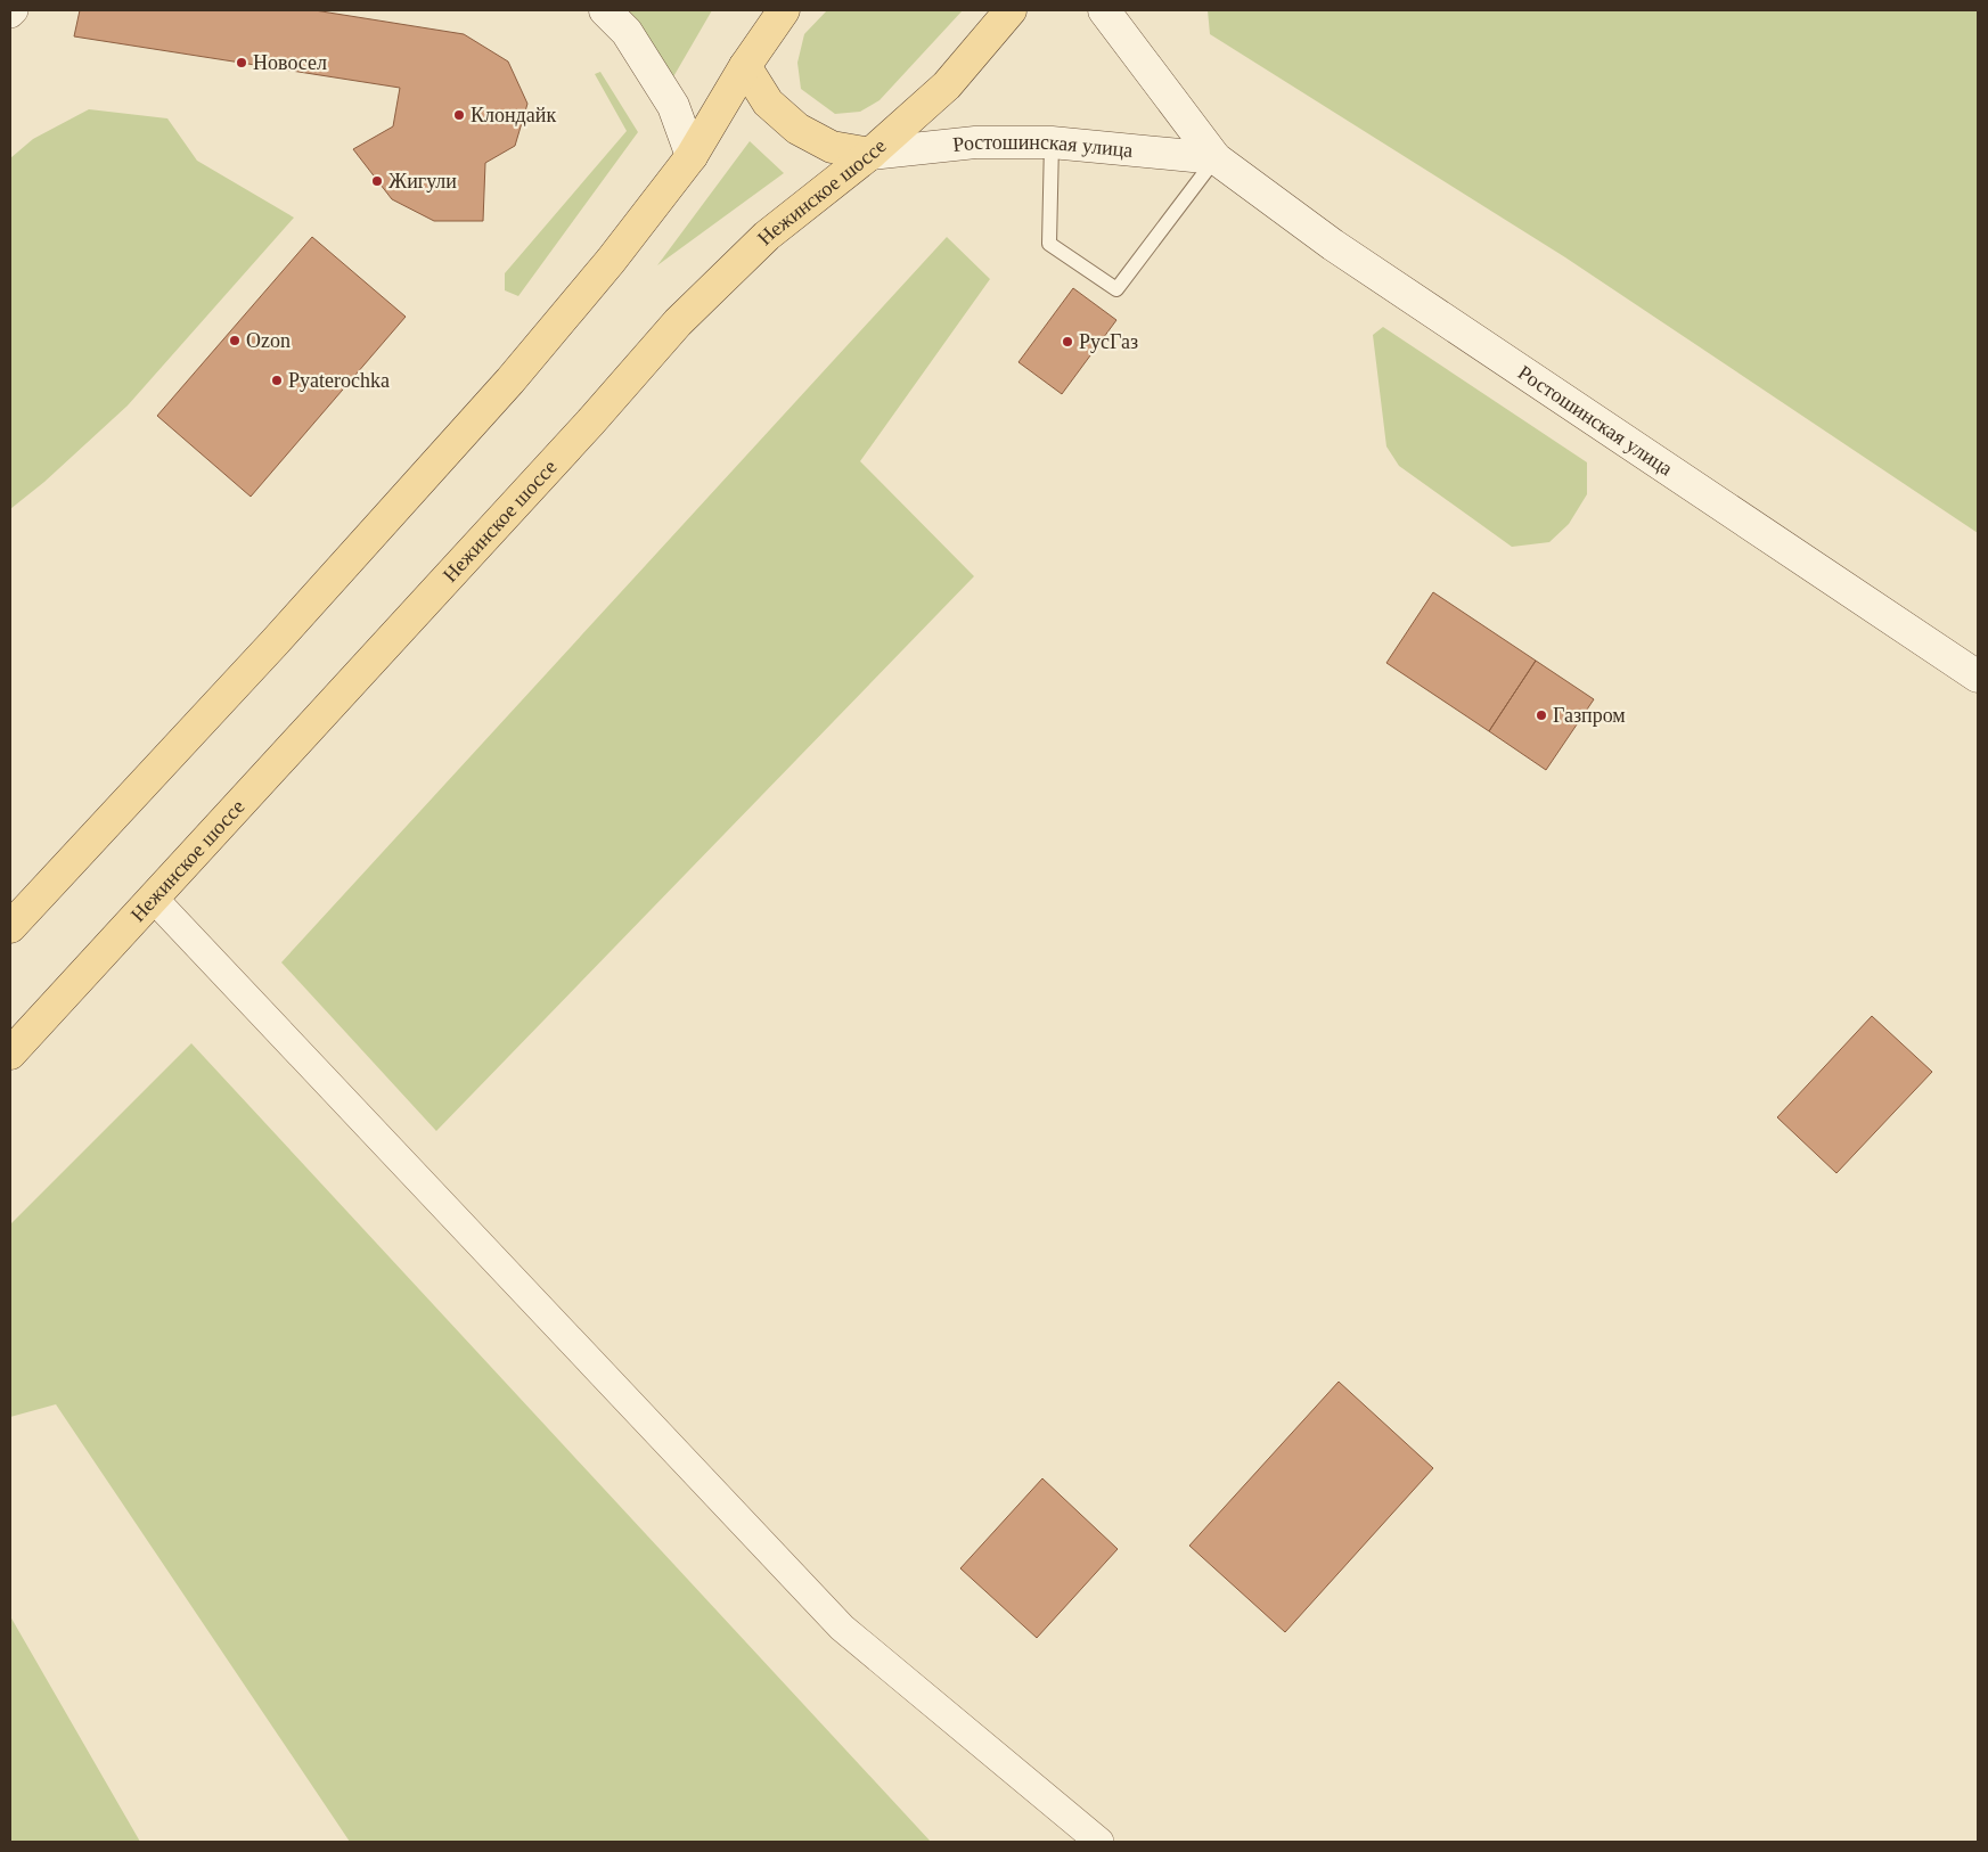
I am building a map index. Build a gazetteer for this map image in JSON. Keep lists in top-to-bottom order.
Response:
{
  "streets": {
    "main road": ["Ростошинская улица", "Нежинское шоссе"]
  },
  "crossings": [
    ["Ростошинская улица", "Нежинское шоссе"]
  ],
  "places": [
    "Новосел",
    "Клондайк",
    "Жигули",
    "Ozon",
    "РусГаз",
    "Pyaterochka",
    "Газпром"
  ]
}
